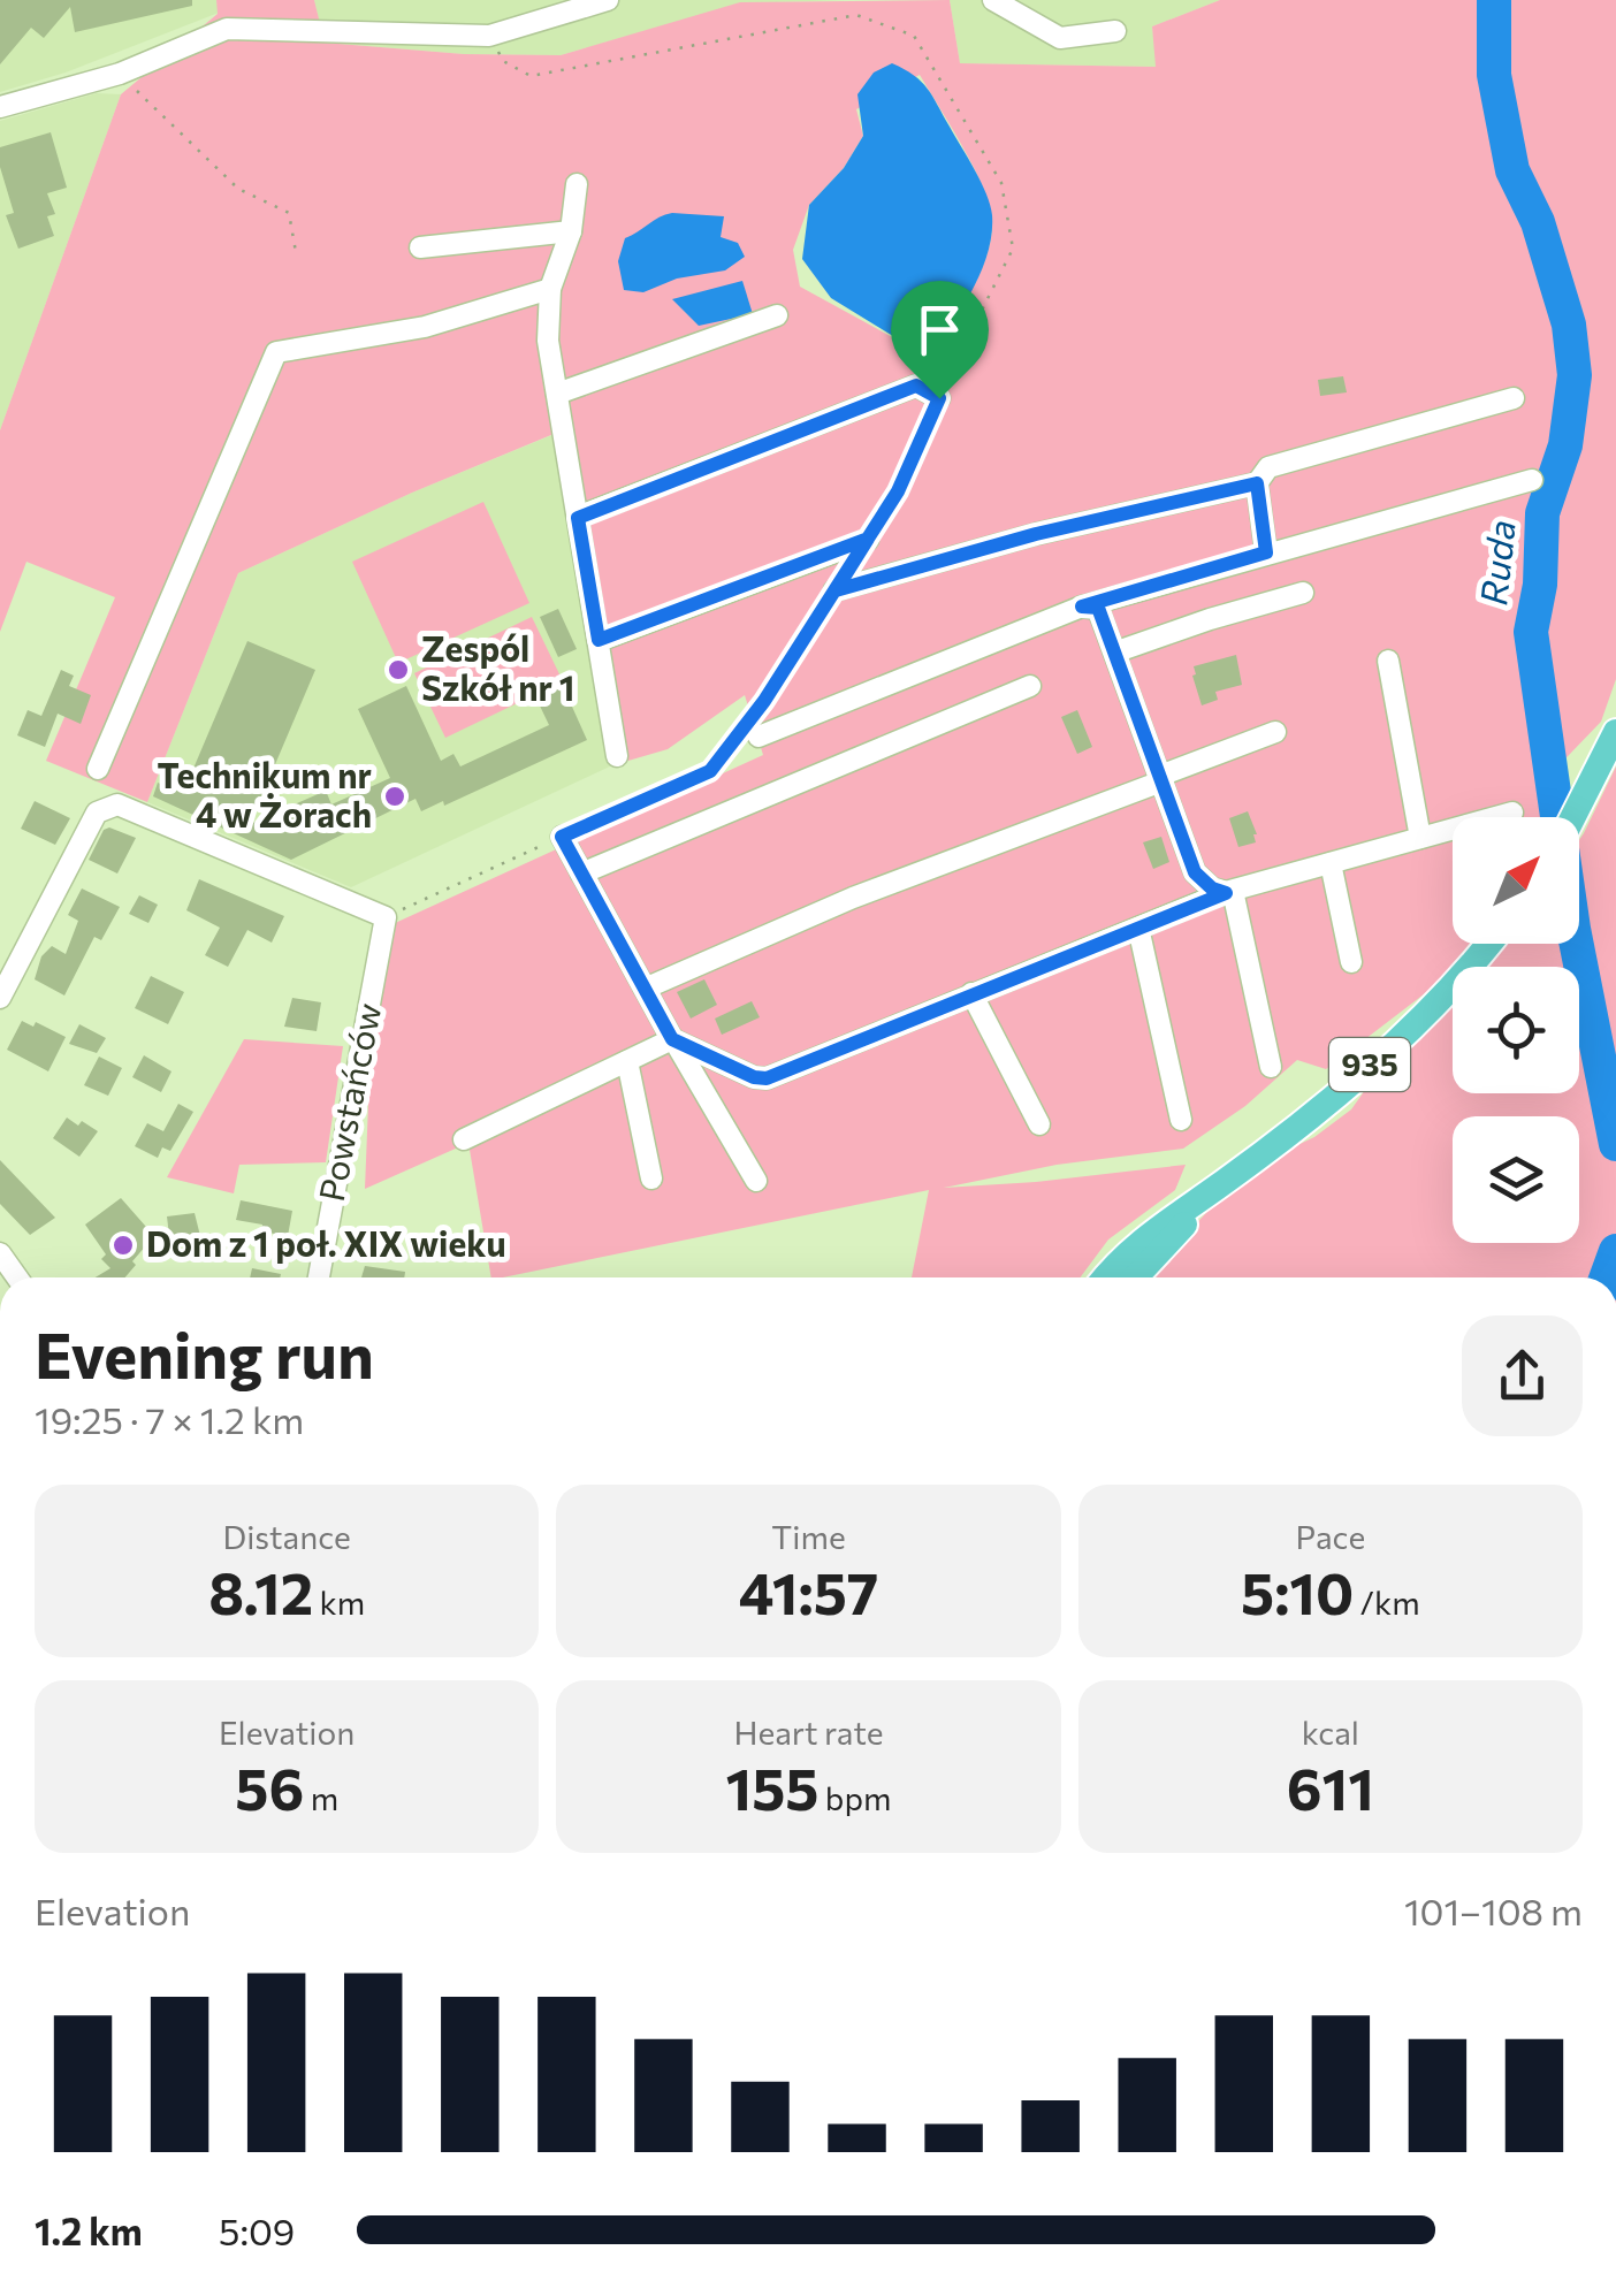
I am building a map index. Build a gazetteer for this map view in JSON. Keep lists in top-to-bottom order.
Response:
{
  "streets": {
    "main road": ["935"],
    "street": ["Powstańców"]
  },
  "water": ["Ruda"],
  "places": ["Zespól Szkół nr 1", "Technikum nr 4 w Żorach", "Dom z 1 poł. XIX wieku"],
  "north": "top right",
  "page": {
    "heading": ["Evening run", "19:25 · 7 × 1.2 km"],
    "stats": [
      ["Distance", "8.12 km"],
      ["Time", "41:57"],
      ["Pace", "5:10 /km"],
      ["Elevation", "56 m"],
      ["Heart rate", "155 bpm"],
      ["kcal", "611"]
    ],
    "chart": ["Elevation", "101–108 m"],
    "list": [
      {
        "name": "1.2 km",
        "note": "5:09"
      }
    ]
  }
}
